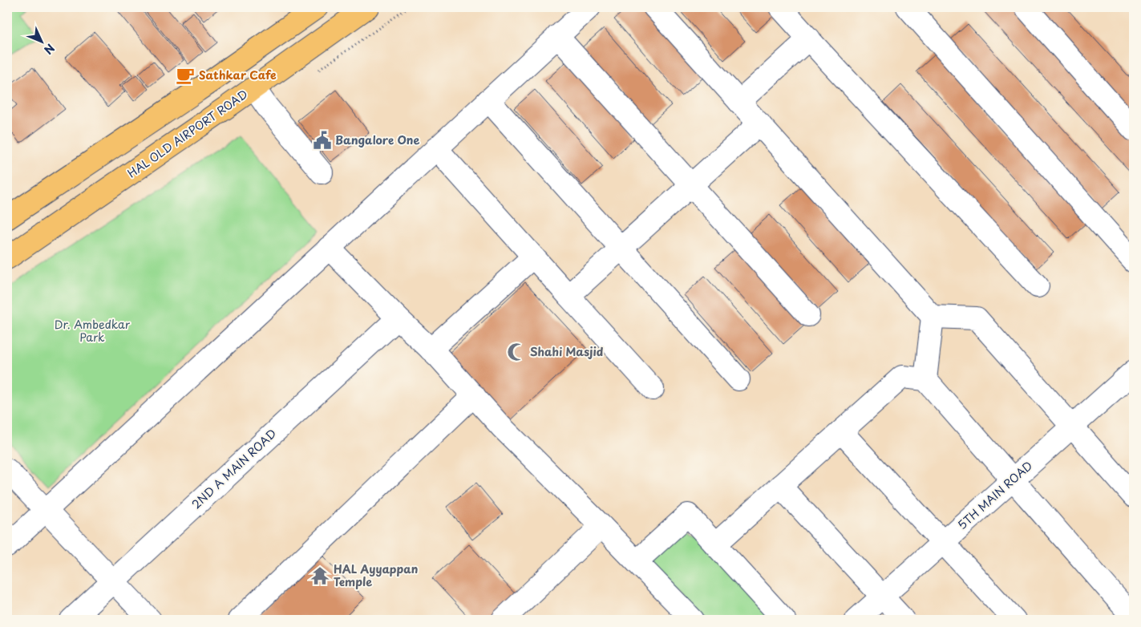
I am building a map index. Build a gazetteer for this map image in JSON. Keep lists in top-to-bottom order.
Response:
{
  "streets": {
    "main road": ["HAL OLD AIRPORT ROAD"],
    "street": ["2ND A MAIN ROAD", "5TH MAIN ROAD"]
  },
  "parks": ["Dr. Ambedkar Park"],
  "places": {
    "cafe": ["Sathkar Cafe"],
    "public building": ["Bangalore One"],
    "mosque": ["Shahi Masjid"],
    "temple": ["HAL Ayyappan Temple"]
  },
  "north": "bottom right"
}
